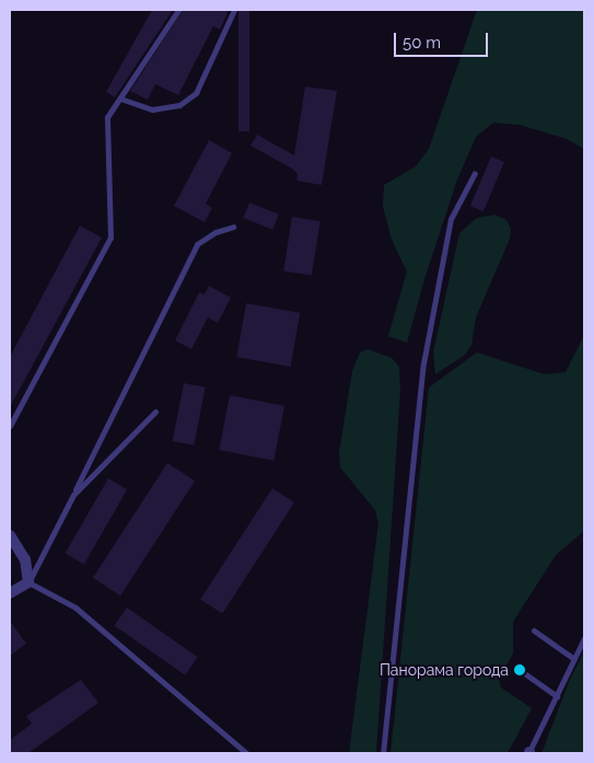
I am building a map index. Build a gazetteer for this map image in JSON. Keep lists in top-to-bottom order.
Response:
{
  "places": ["Панорама города"],
  "scale_bar": "50 m"
}
